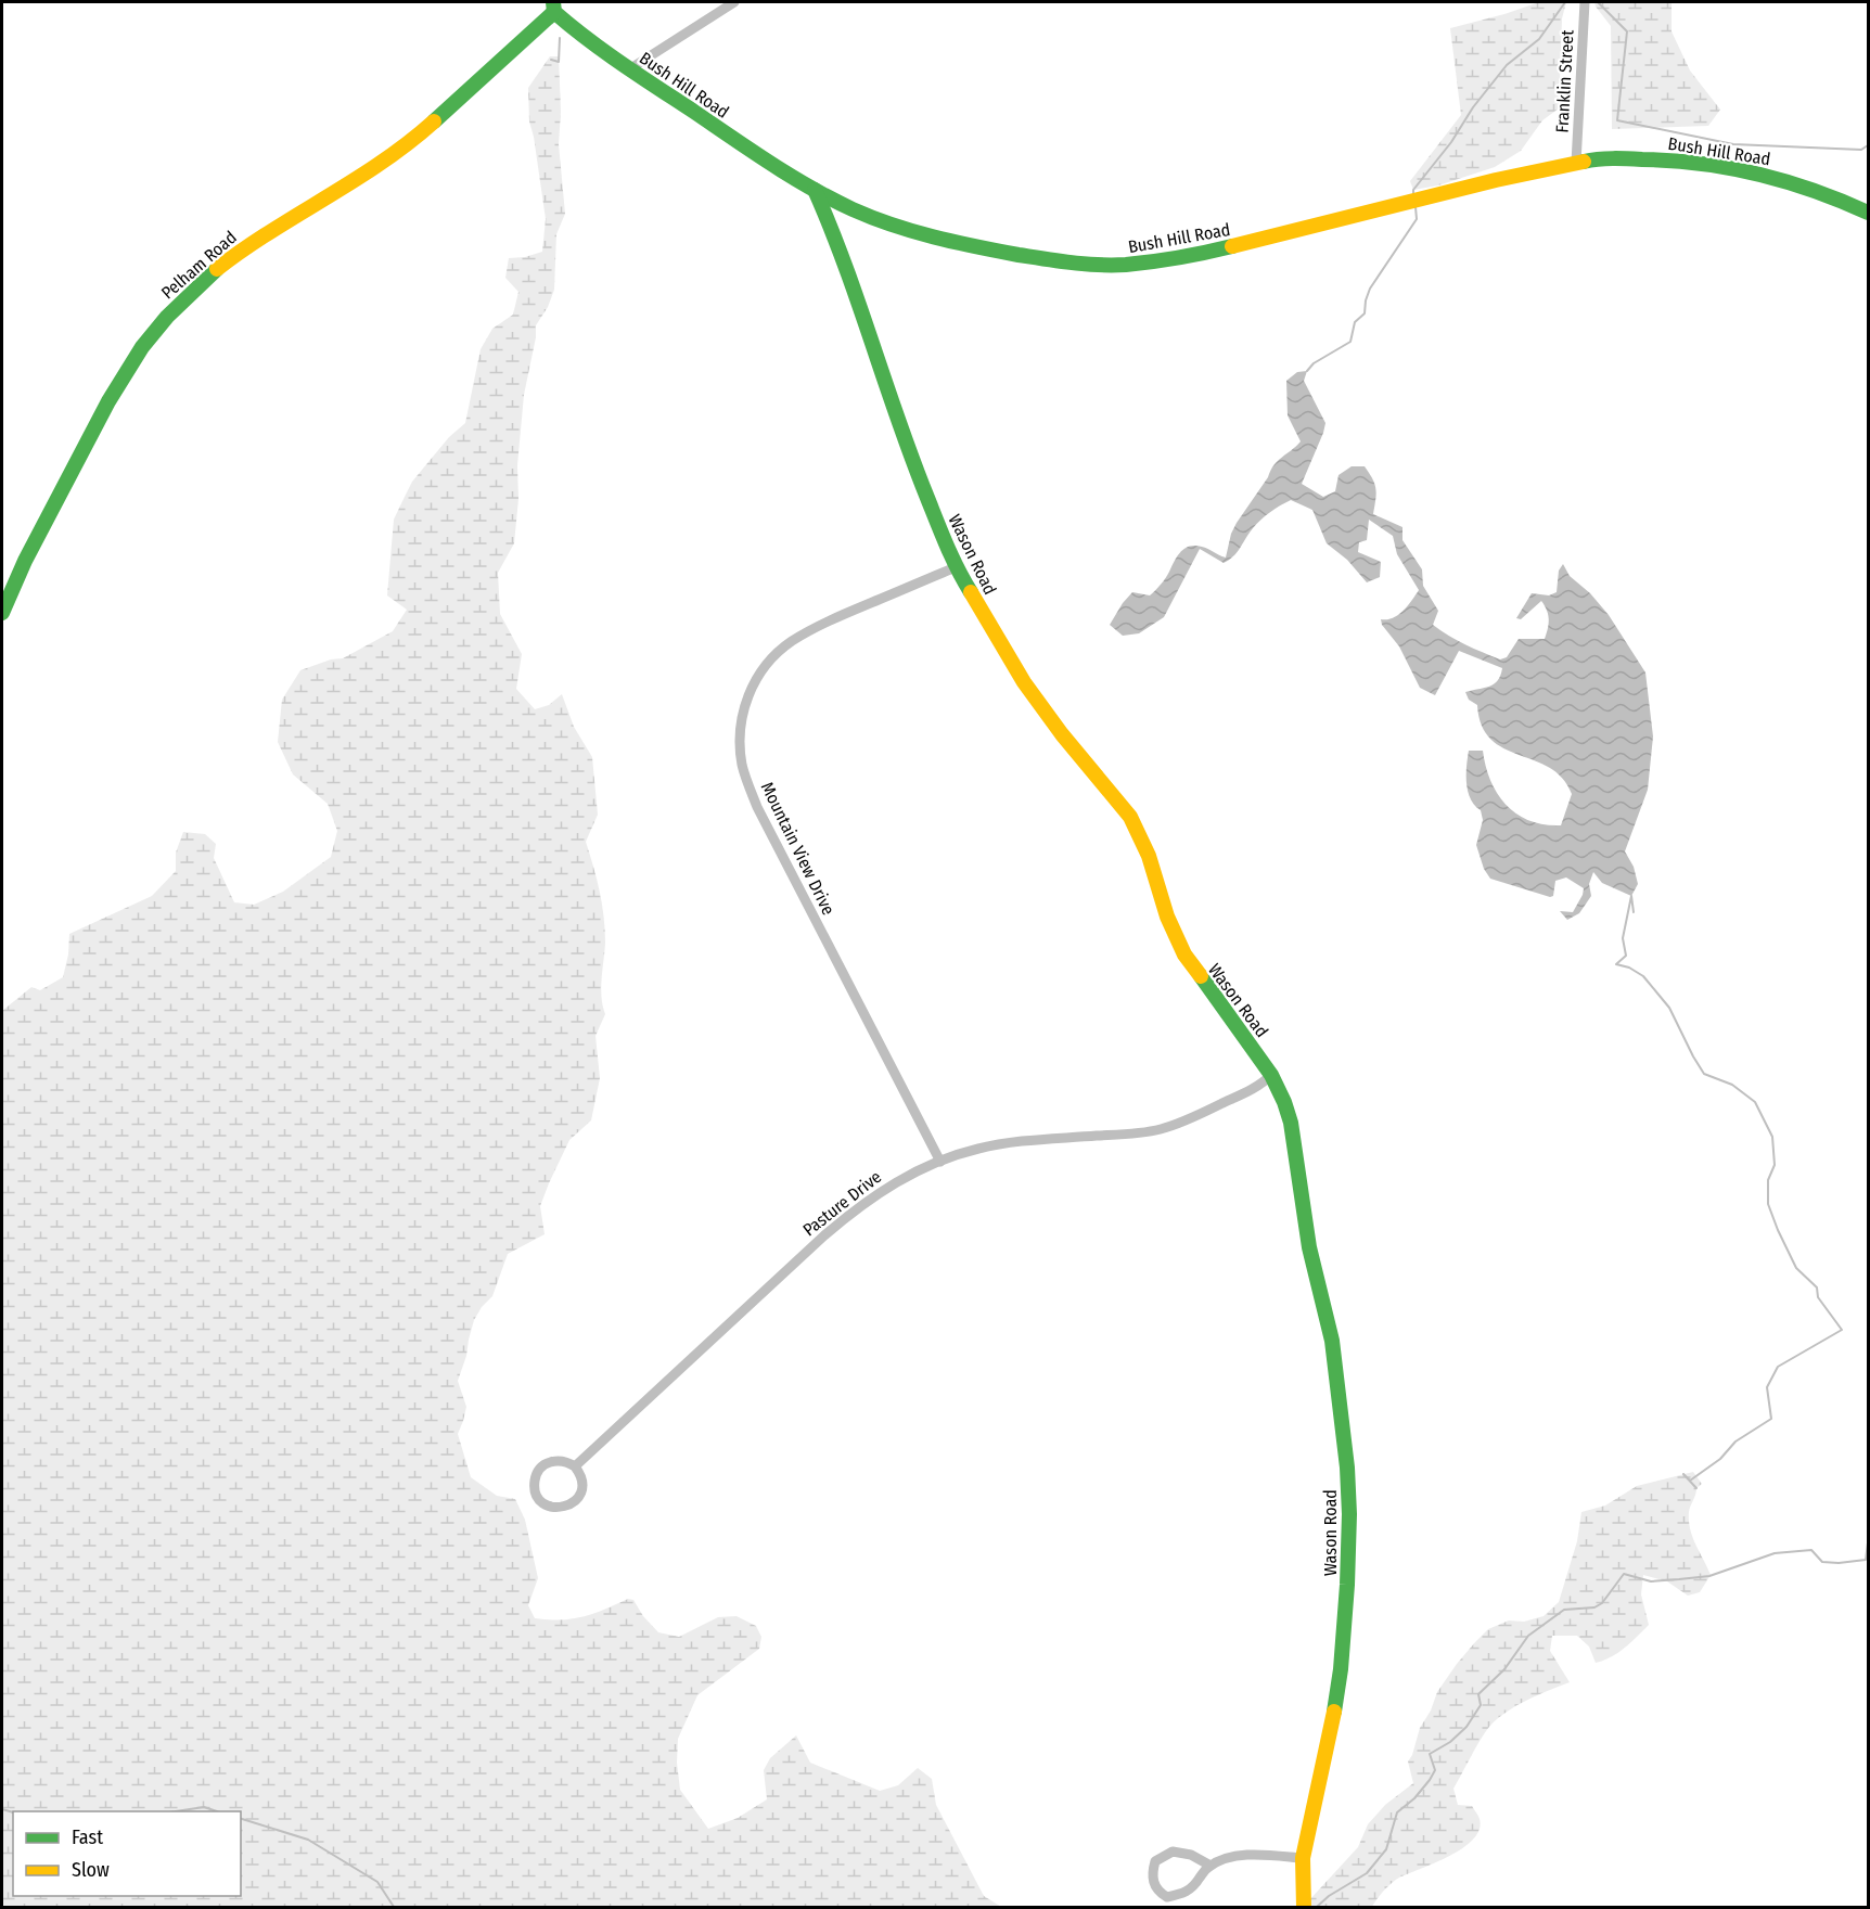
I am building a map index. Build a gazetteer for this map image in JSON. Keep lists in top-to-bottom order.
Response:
{
  "streets": {
    "street": [
      "Franklin Street",
      "Bush Hill Road",
      "Pelham Road",
      "Wason Road",
      "Mountain View Drive",
      "Pasture Drive"
    ]
  },
  "crossings": [
    ["Franklin Street", "Bush Hill Road"],
    ["Bush Hill Road", "Pelham Road"],
    ["Bush Hill Road", "Wason Road"],
    ["Wason Road", "Mountain View Drive"],
    ["Wason Road", "Pasture Drive"],
    ["Mountain View Drive", "Pasture Drive"]
  ],
  "legend": ["Fast", "Slow"]
}
